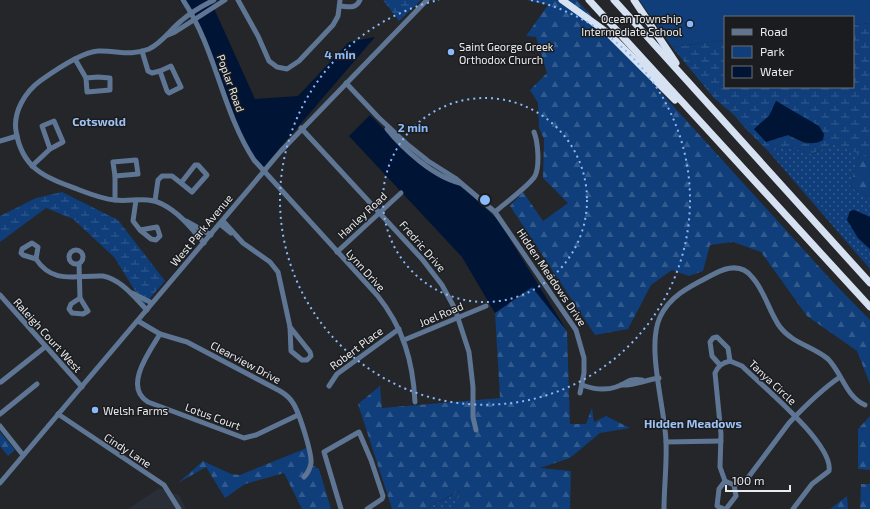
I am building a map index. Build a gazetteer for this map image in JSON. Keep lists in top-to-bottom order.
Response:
{
  "streets": {
    "street": [
      "Poplar Road",
      "Hanley Road",
      "West Park Avenue",
      "Fredric Drive",
      "Lynn Drive",
      "Hidden Meadows Drive",
      "Joel Road",
      "Raleigh Court West",
      "Robert Place",
      "Clearview Drive",
      "Tanya Circle",
      "Lotus Court",
      "Cindy Lane"
    ]
  },
  "crossings": [
    ["Poplar Road", "West Park Avenue"],
    ["Poplar Road", "Lynn Drive"],
    ["Hanley Road", "Fredric Drive"],
    ["Hanley Road", "Lynn Drive"],
    ["West Park Avenue", "Fredric Drive"],
    ["West Park Avenue", "Lynn Drive"],
    ["West Park Avenue", "Hidden Meadows Drive"],
    ["West Park Avenue", "Raleigh Court West"],
    ["West Park Avenue", "Clearview Drive"],
    ["West Park Avenue", "Cindy Lane"],
    ["Fredric Drive", "Joel Road"],
    ["Lynn Drive", "Joel Road"],
    ["Lynn Drive", "Robert Place"],
    ["Clearview Drive", "Lotus Court"]
  ],
  "districts": ["Cotswold", "Hidden Meadows"],
  "places": ["Ocean Township Intermediate School", "Saint George Greek Orthodox Church", "Welsh Farms"],
  "legend": ["Road", "Park", "Water"],
  "scale_bar": "100 m",
  "rings": ["4 min", "2 min"]
}
